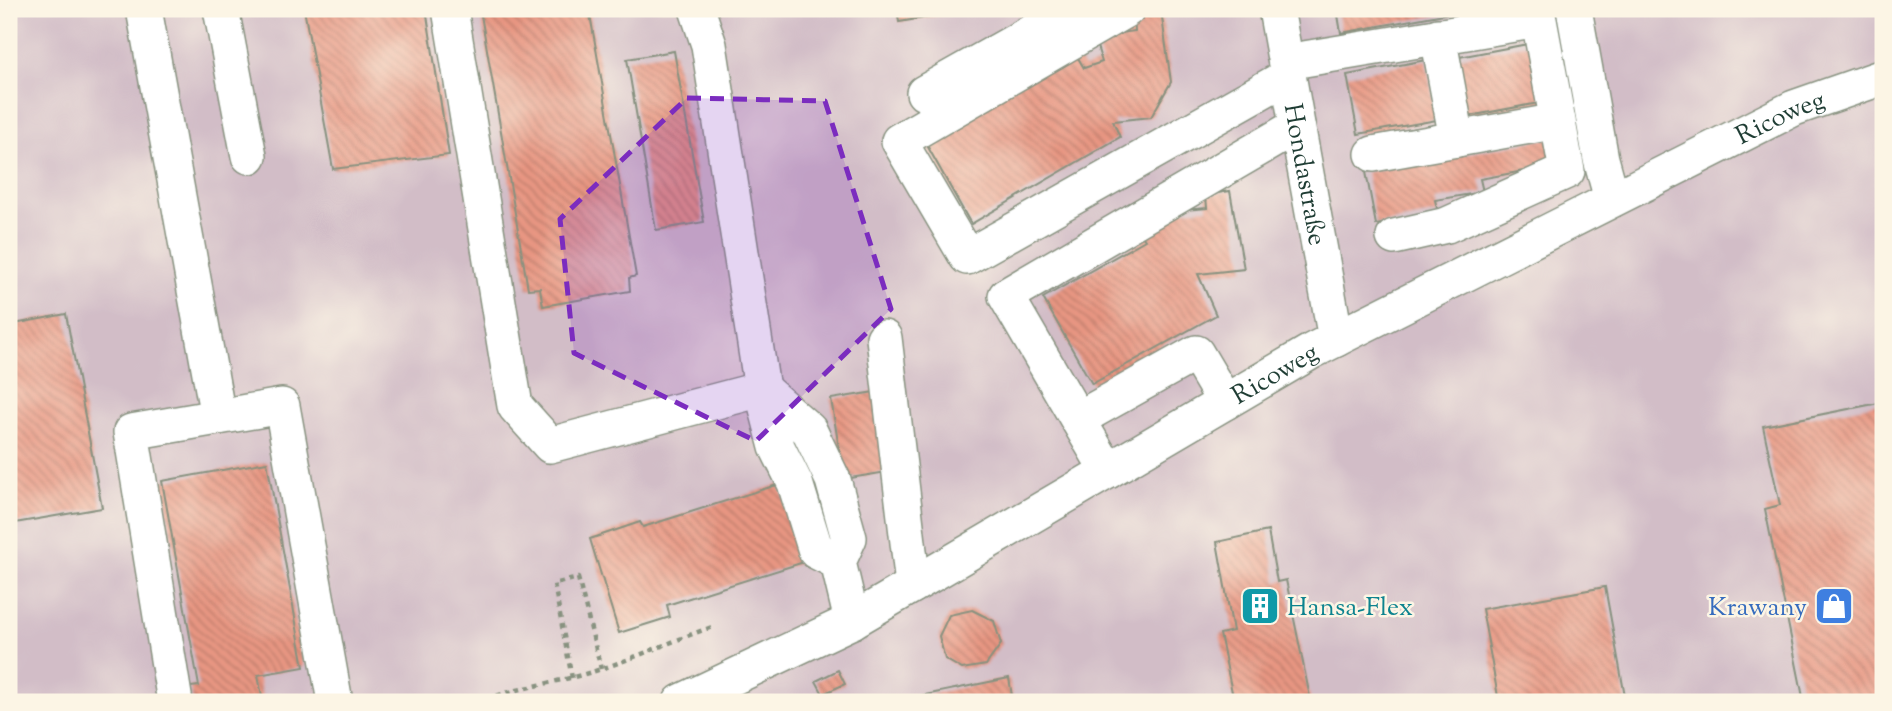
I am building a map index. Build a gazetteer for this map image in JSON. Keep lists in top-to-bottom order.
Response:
{
  "streets": {
    "street": ["Ricoweg", "Hondastraße"]
  },
  "crossings": [
    ["Ricoweg", "Hondastraße"]
  ],
  "places": {
    "building": ["Hansa-Flex"],
    "shop": ["Krawany"]
  }
}
